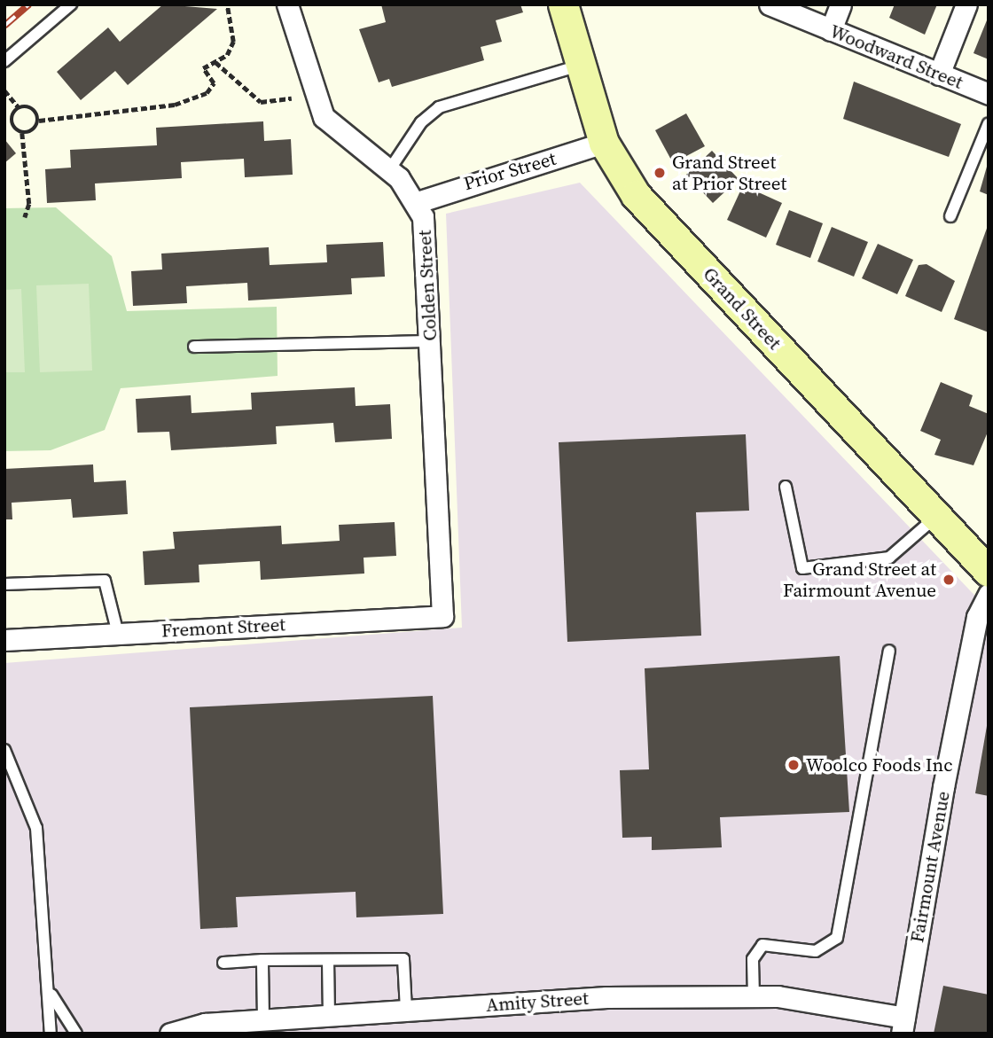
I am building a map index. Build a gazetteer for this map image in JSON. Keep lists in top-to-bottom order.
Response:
{
  "streets": {
    "main road": ["Grand Street"],
    "street": [
      "Woodward Street",
      "Prior Street",
      "Colden Street",
      "Fremont Street",
      "Fairmount Avenue",
      "Amity Street"
    ]
  },
  "crossings": [
    ["Prior Street", "Colden Street"],
    ["Prior Street", "Grand Street"],
    ["Colden Street", "Fremont Street"],
    ["Fairmount Avenue", "Amity Street"]
  ],
  "places": ["Grand Street at Prior Street", "Grand Street at Fairmount Avenue", "Woolco Foods Inc"]
}
